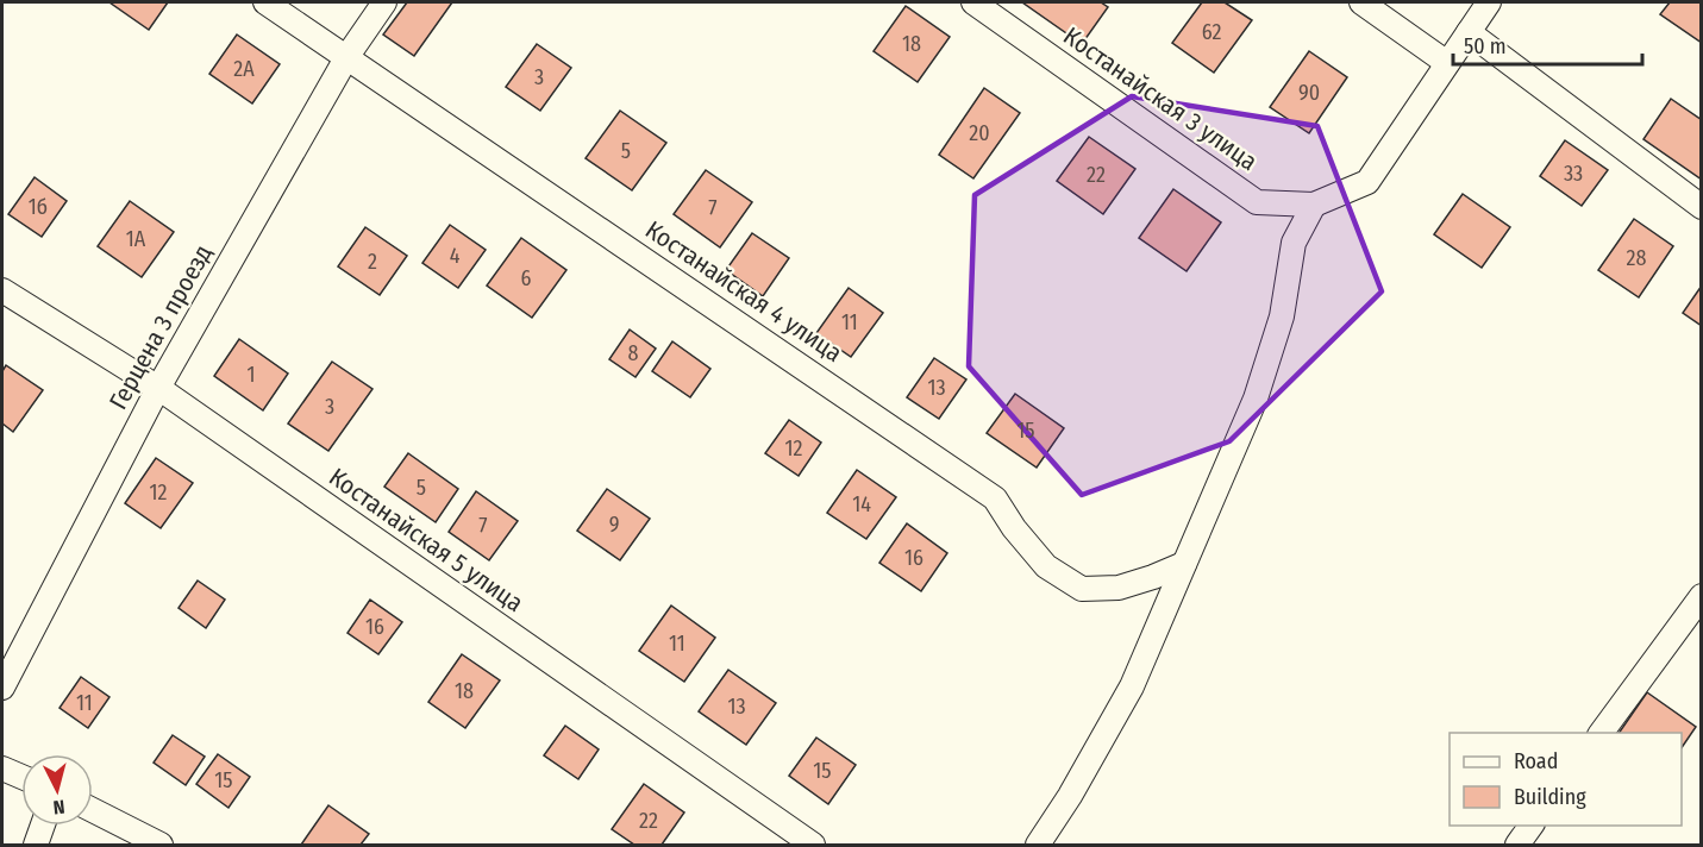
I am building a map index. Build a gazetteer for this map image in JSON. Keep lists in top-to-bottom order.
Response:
{
  "streets": {
    "street": [
      "Костанайская 3 улица",
      "Костанайская 4 улица",
      "Герцена 3 проезд",
      "Костанайская 5 улица"
    ]
  },
  "crossings": [
    ["Костанайская 4 улица", "Герцена 3 проезд"],
    ["Герцена 3 проезд", "Костанайская 5 улица"]
  ],
  "house_numbers": [
    "62",
    "18",
    "2А",
    "3",
    "90",
    "20",
    "5",
    "33",
    "22",
    "1б",
    "7",
    "1А",
    "4",
    "28",
    "2",
    "6",
    "11",
    "8",
    "1",
    "13",
    "3",
    "15",
    "12",
    "5",
    "12",
    "14",
    "9",
    "7",
    "16",
    "16",
    "11",
    "18",
    "11",
    "13",
    "15",
    "15",
    "22"
  ],
  "legend": ["Road", "Building"],
  "scale_bar": "50 m",
  "north": "bottom"
}
